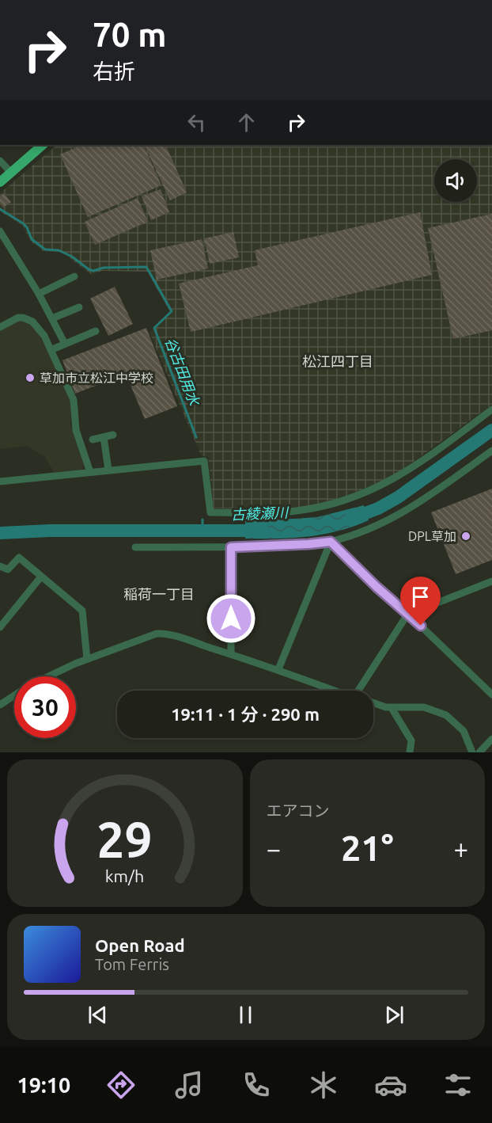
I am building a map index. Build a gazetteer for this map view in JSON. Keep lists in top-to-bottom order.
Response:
{
  "districts": ["松江四丁目", "稲荷一丁目"],
  "water": ["谷古田用水", "古綾瀬川"],
  "places": ["草加市立松江中学校", "DPL草加"],
  "page": {
    "turn": ["70 m", "右折"],
    "limit": "30",
    "trip": "19:11 · 1 分 · 290 m",
    "tile": "エアコン",
    "heat": ["−", "21°", "+"],
    "song": ["Open Road", "Tom Ferris"],
    "tabs": "19:10",
    "gauge": ["29", "km/h"]
  }
}
